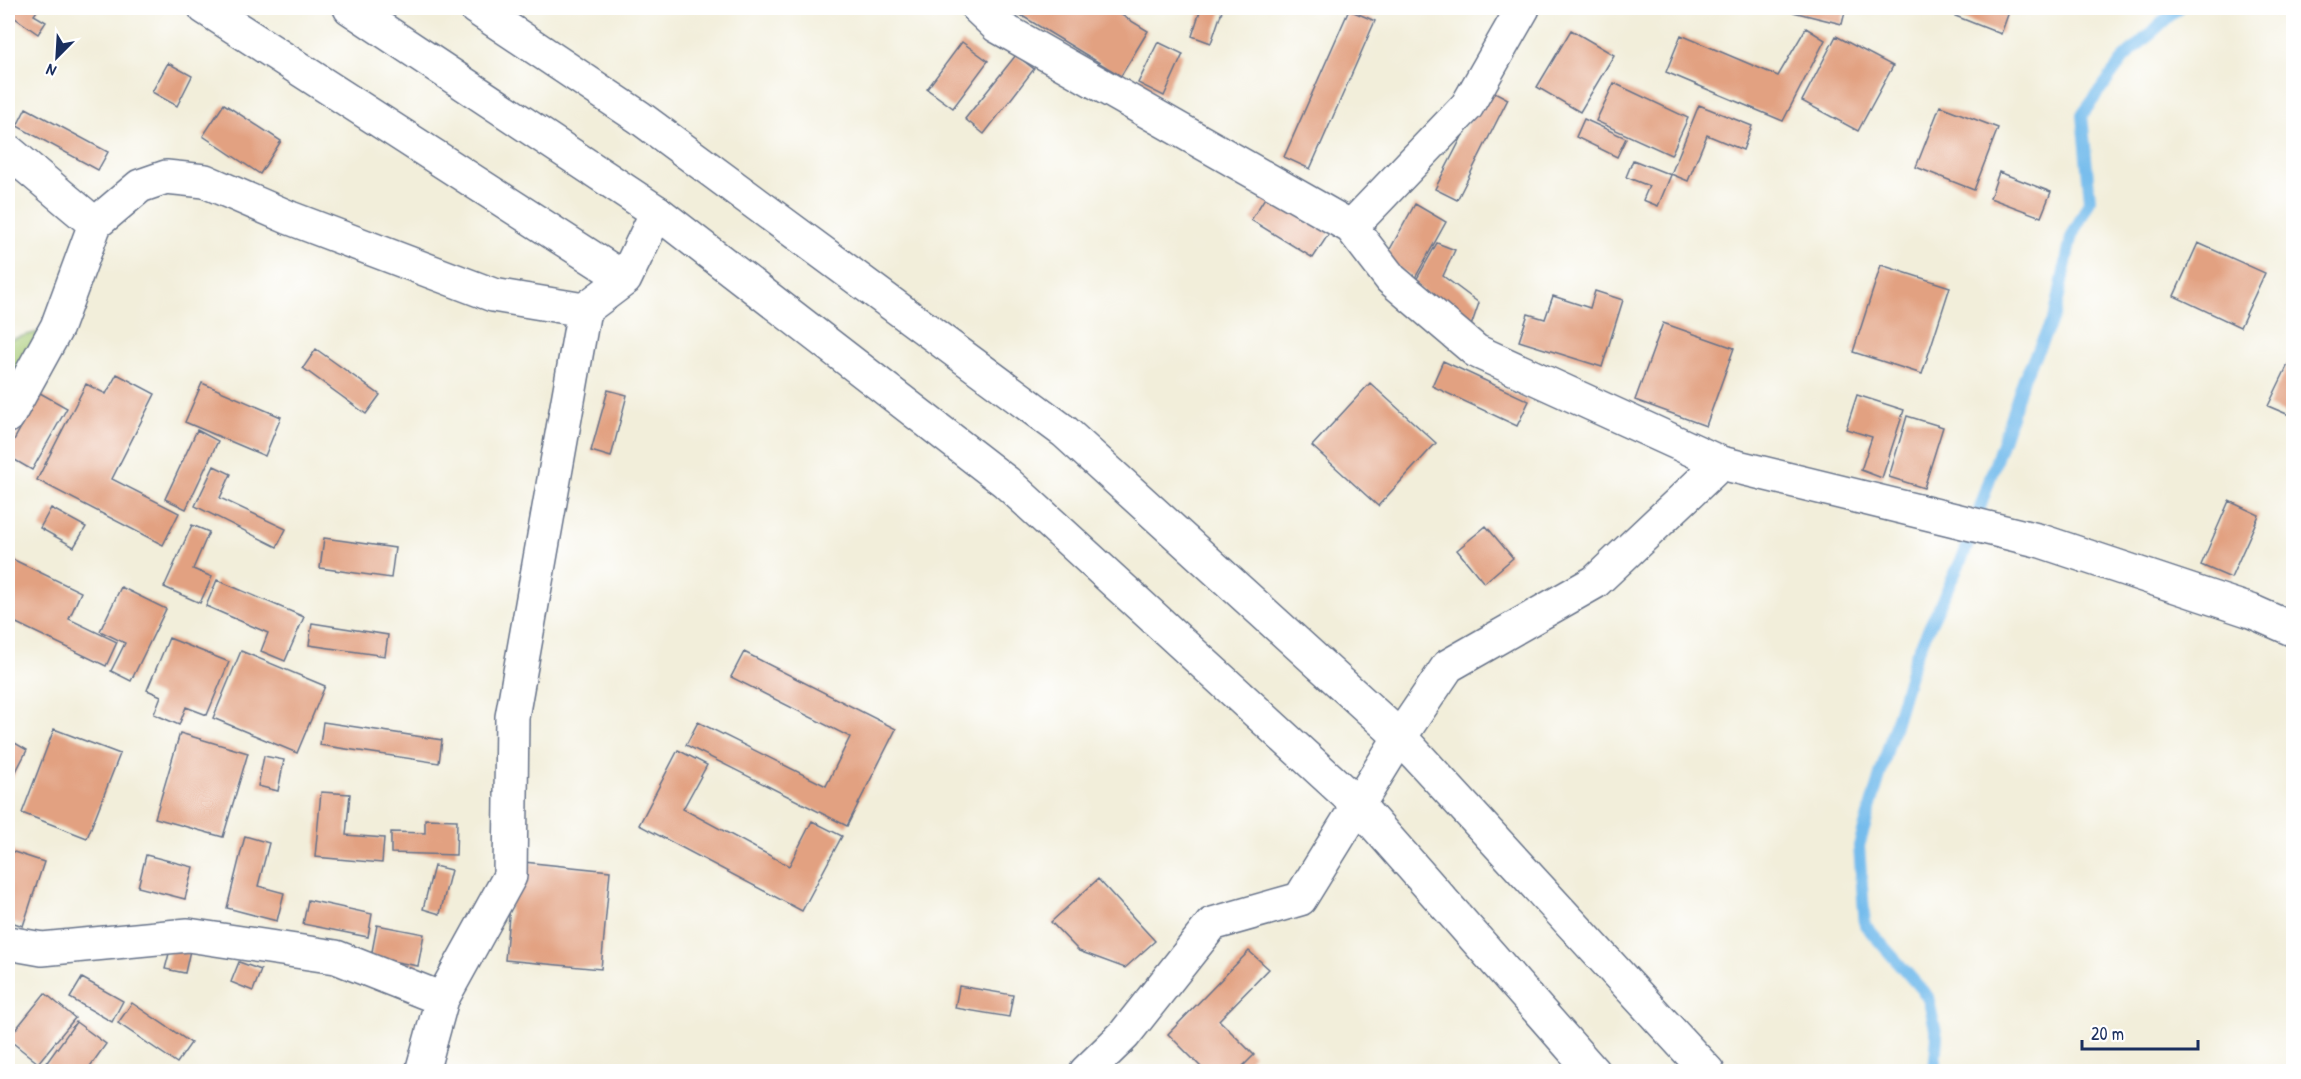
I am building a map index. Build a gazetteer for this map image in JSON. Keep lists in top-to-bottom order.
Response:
{
  "scale_bar": "20 m",
  "north": "bottom left"
}
